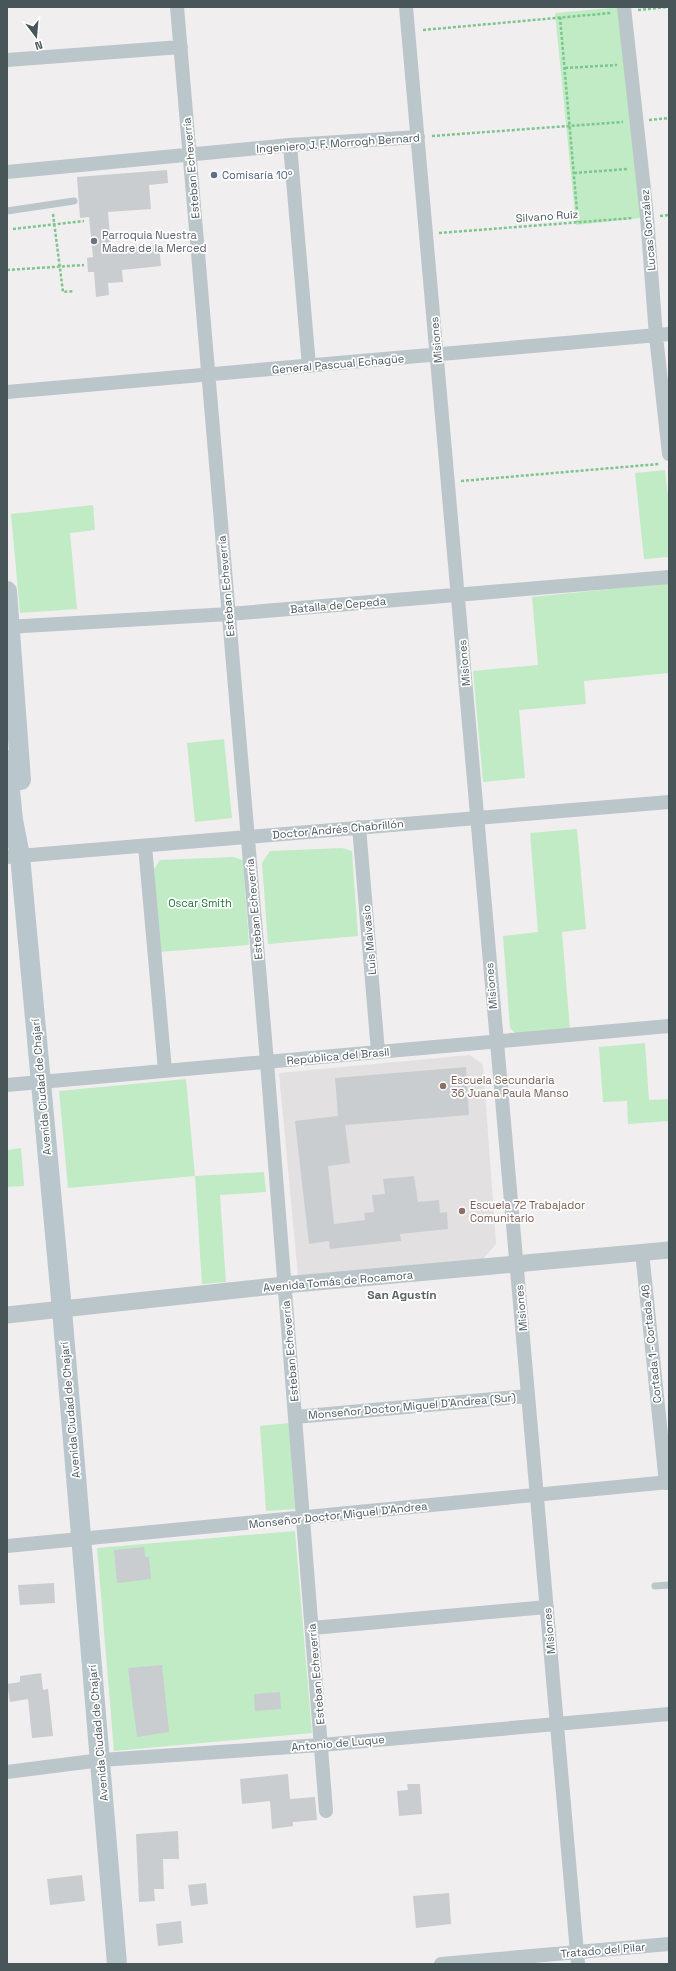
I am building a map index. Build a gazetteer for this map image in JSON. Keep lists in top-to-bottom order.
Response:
{
  "streets": {
    "main road": ["Avenida Ciudad de Chajarí"],
    "street": [
      "Ingeniero J. F. Morrogh Bernard",
      "Esteban Echeverría",
      "Lucas González",
      "Misiones",
      "General Pascual Echagüe",
      "Batalla de Cepeda",
      "Doctor Andrés Chabrillón",
      "Luis Malvasio",
      "República del Brasil",
      "Avenida Tomás de Rocamora",
      "Cortada 1 - Cortada 46",
      "Monseñor Doctor Miguel D'Andrea (Sur)",
      "Monseñor Doctor Miguel D'Andrea",
      "Antonio de Luque",
      "Tratado del Pilar"
    ],
    "path": ["Silvano Ruiz"]
  },
  "crossings": [
    ["Ingeniero J. F. Morrogh Bernard", "Esteban Echeverría"],
    ["Ingeniero J. F. Morrogh Bernard", "Lucas González"],
    ["Ingeniero J. F. Morrogh Bernard", "Misiones"],
    ["Esteban Echeverría", "General Pascual Echagüe"],
    ["Esteban Echeverría", "Batalla de Cepeda"],
    ["Esteban Echeverría", "Doctor Andrés Chabrillón"],
    ["Esteban Echeverría", "República del Brasil"],
    ["Esteban Echeverría", "Avenida Tomás de Rocamora"],
    ["Esteban Echeverría", "Monseñor Doctor Miguel D'Andrea (Sur)"],
    ["Esteban Echeverría", "Monseñor Doctor Miguel D'Andrea"],
    ["Esteban Echeverría", "Antonio de Luque"],
    ["Silvano Ruiz", "Lucas González"],
    ["Silvano Ruiz", "Misiones"],
    ["Lucas González", "General Pascual Echagüe"],
    ["Misiones", "General Pascual Echagüe"],
    ["Misiones", "Batalla de Cepeda"],
    ["Misiones", "Doctor Andrés Chabrillón"],
    ["Misiones", "República del Brasil"],
    ["Misiones", "Avenida Tomás de Rocamora"],
    ["Misiones", "Monseñor Doctor Miguel D'Andrea (Sur)"],
    ["Misiones", "Monseñor Doctor Miguel D'Andrea"],
    ["Misiones", "Antonio de Luque"],
    ["Misiones", "Tratado del Pilar"],
    ["Batalla de Cepeda", "Avenida Ciudad de Chajarí"],
    ["Doctor Andrés Chabrillón", "Luis Malvasio"],
    ["Doctor Andrés Chabrillón", "Avenida Ciudad de Chajarí"],
    ["Luis Malvasio", "República del Brasil"],
    ["República del Brasil", "Avenida Ciudad de Chajarí"],
    ["Avenida Ciudad de Chajarí", "Avenida Tomás de Rocamora"],
    ["Avenida Ciudad de Chajarí", "Monseñor Doctor Miguel D'Andrea"],
    ["Avenida Ciudad de Chajarí", "Antonio de Luque"],
    ["Avenida Tomás de Rocamora", "Cortada 1 - Cortada 46"],
    ["Cortada 1 - Cortada 46", "Monseñor Doctor Miguel D'Andrea"]
  ],
  "districts": ["San Agustín"],
  "parks": ["Oscar Smith"],
  "places": [
    "Comisaría 10º",
    "Parroquia Nuestra Madre de la Merced",
    "Escuela Secundaria 36 Juana Paula Manso",
    "Escuela 72 Trabajador Comunitario"
  ],
  "north": "bottom"
}
